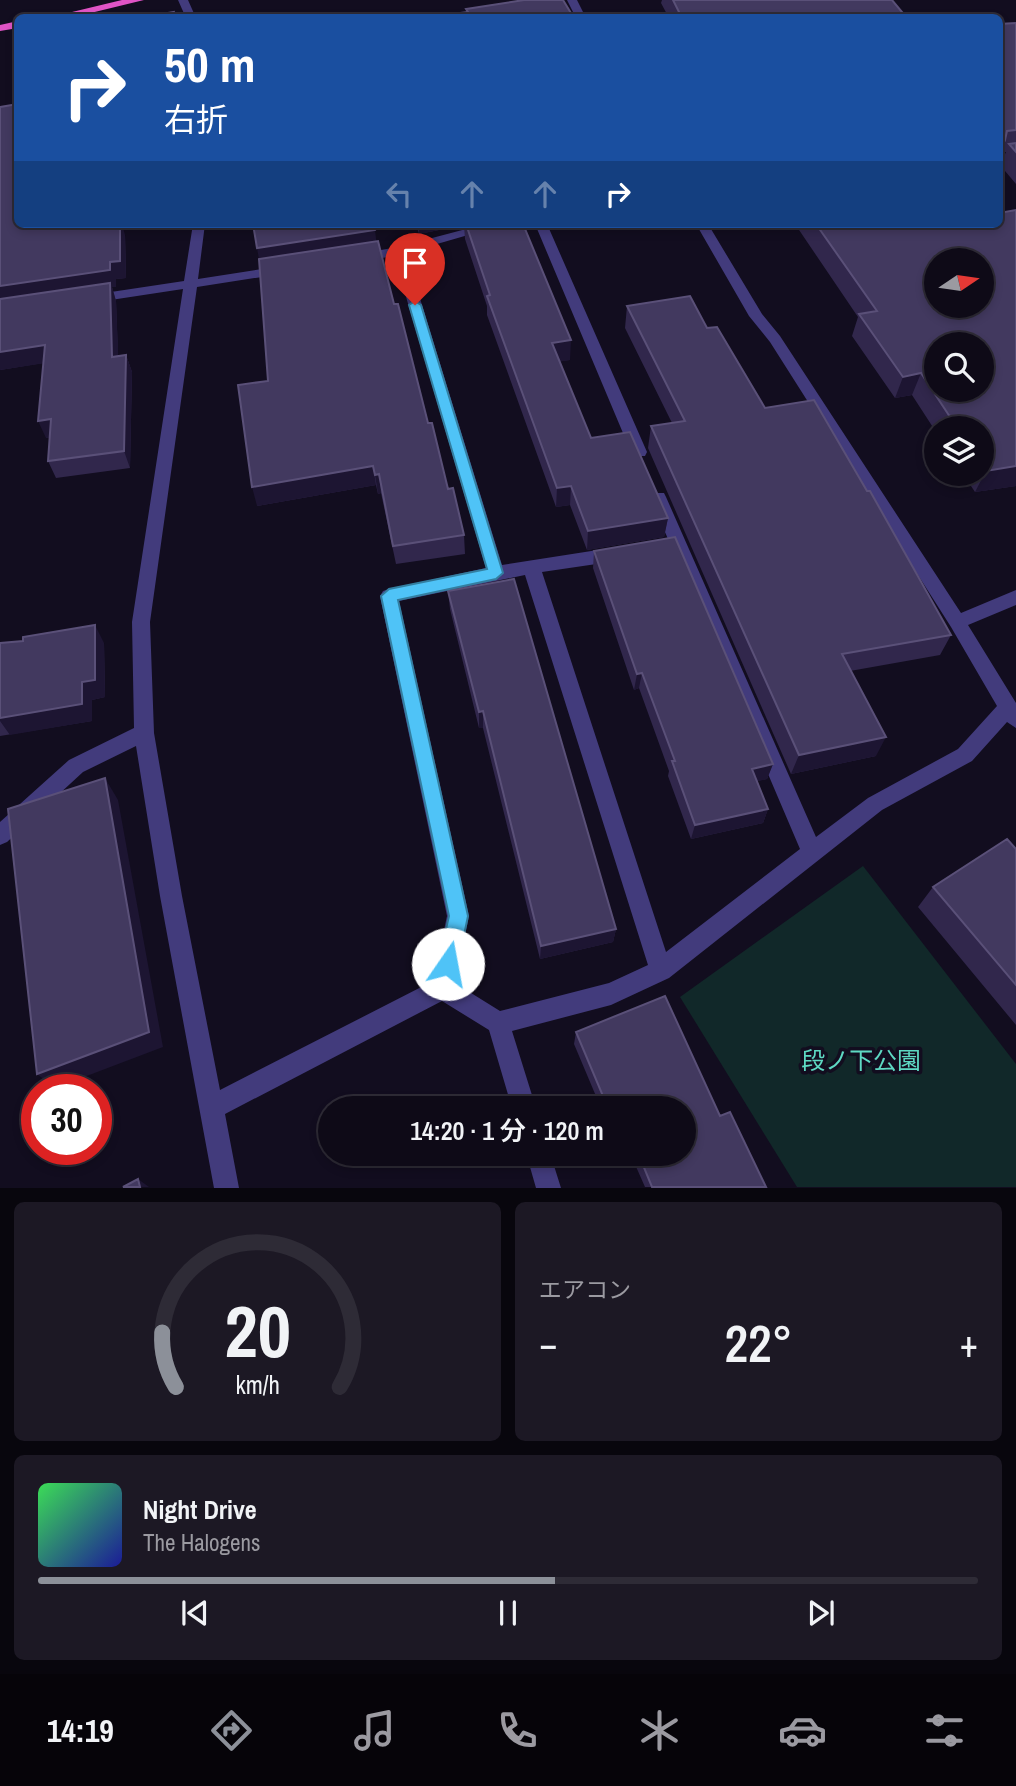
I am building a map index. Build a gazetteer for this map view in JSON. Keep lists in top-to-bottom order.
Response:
{
  "parks": ["段ノ下公園"],
  "north": "right",
  "page": {
    "turn": ["50 m", "右折"],
    "limit": "30",
    "trip": "14:20 · 1 分 · 120 m",
    "tile": "エアコン",
    "heat": ["−", "22°", "+"],
    "song": ["Night Drive", "The Halogens"],
    "tabs": "14:19",
    "gauge": ["20", "km/h"]
  }
}
